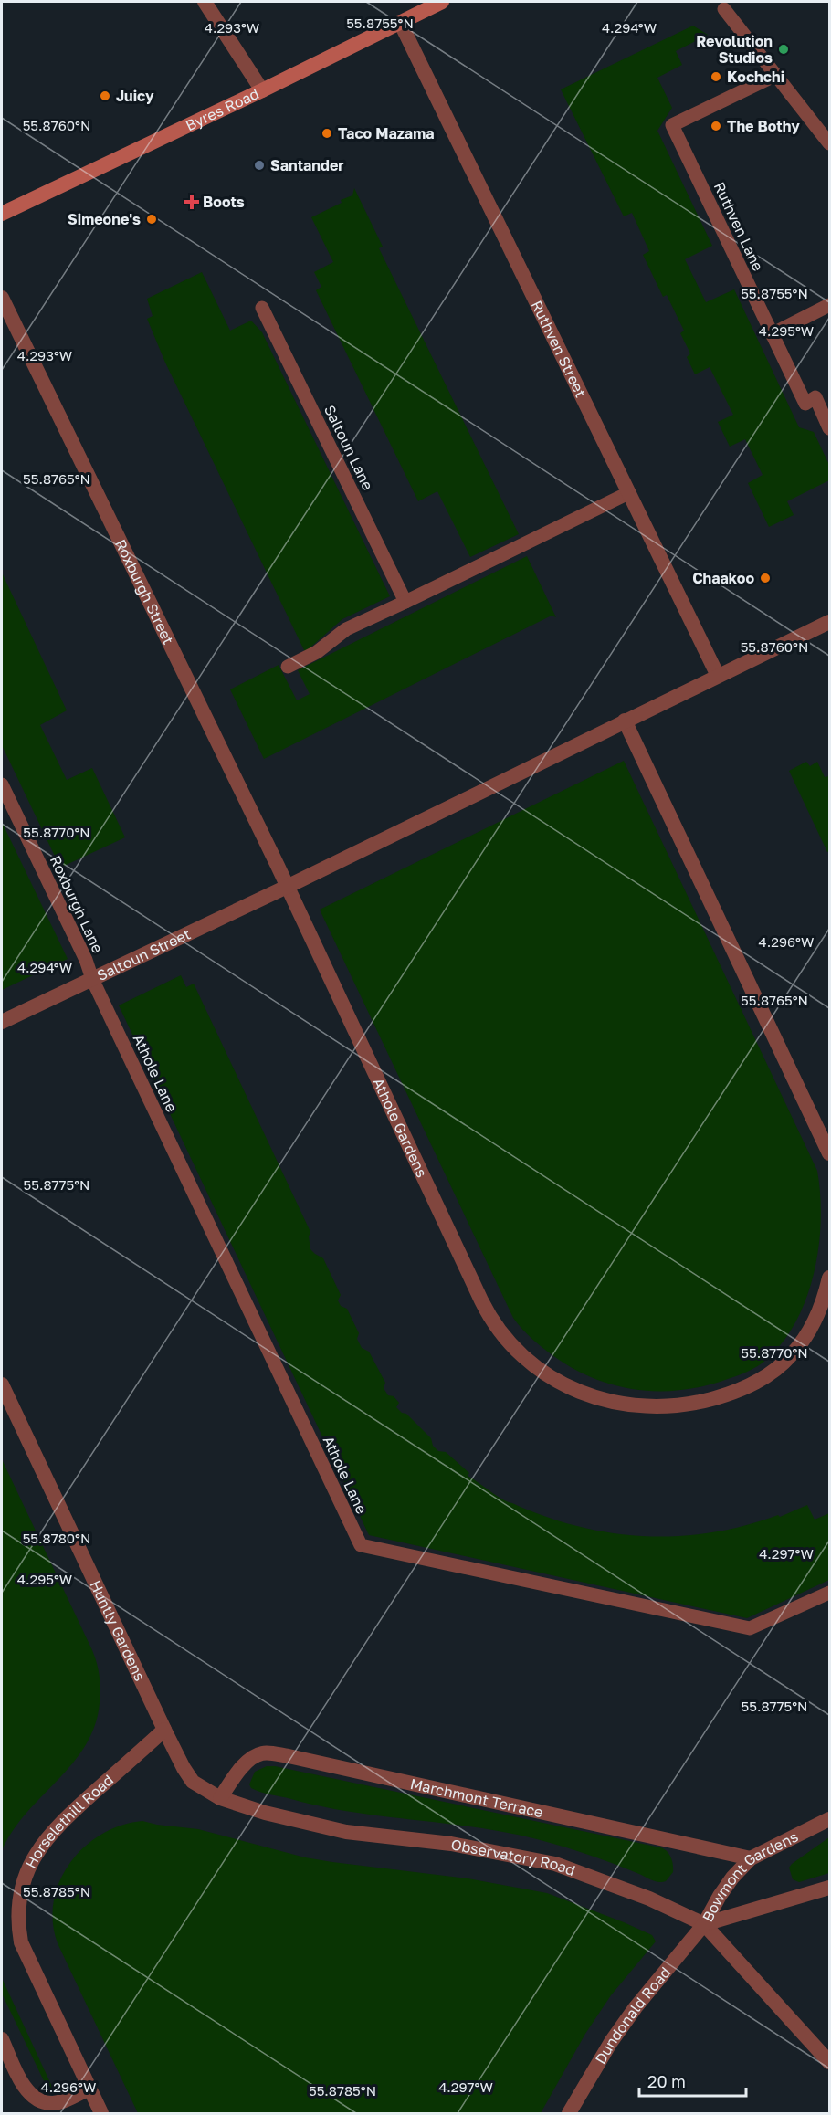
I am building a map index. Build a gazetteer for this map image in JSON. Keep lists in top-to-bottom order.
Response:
{
  "streets": {
    "main road": ["Byres Road"],
    "street": [
      "Ruthven Street",
      "Roxburgh Street",
      "Saltoun Street",
      "Athole Gardens",
      "Huntly Gardens",
      "Marchmont Terrace",
      "Horselethill Road",
      "Observatory Road",
      "Bowmont Gardens",
      "Dundonald Road"
    ],
    "lane": [
      "Ruthven Lane",
      "Saltoun Lane",
      "Roxburgh Lane",
      "Athole Lane"
    ]
  },
  "crossings": [
    ["Byres Road", "Ruthven Street"],
    ["Roxburgh Street", "Saltoun Street"],
    ["Roxburgh Street", "Athole Gardens"],
    ["Roxburgh Lane", "Saltoun Street"],
    ["Roxburgh Lane", "Athole Lane"],
    ["Saltoun Street", "Athole Lane"],
    ["Saltoun Street", "Athole Gardens"],
    ["Huntly Gardens", "Horselethill Road"],
    ["Huntly Gardens", "Observatory Road"],
    ["Marchmont Terrace", "Observatory Road"],
    ["Marchmont Terrace", "Bowmont Gardens"],
    ["Horselethill Road", "Observatory Road"],
    ["Observatory Road", "Bowmont Gardens"],
    ["Observatory Road", "Dundonald Road"],
    ["Bowmont Gardens", "Dundonald Road"]
  ],
  "places": {
    "other": [
      "Revolution Studios",
      "Kochchi",
      "Juicy",
      "The Bothy",
      "Taco Mazama",
      "Santander",
      "Simeone's",
      "Chaakoo"
    ],
    "health": ["Boots"]
  },
  "scale_bar": "20 m",
  "coordinates": [
    "55.8755°N",
    "4.293°W",
    "4.294°W",
    "55.8760°N",
    "4.295°W",
    "55.8765°N",
    "55.8770°N",
    "4.296°W",
    "55.8775°N",
    "55.8780°N",
    "4.297°W",
    "55.8785°N"
  ]
}
